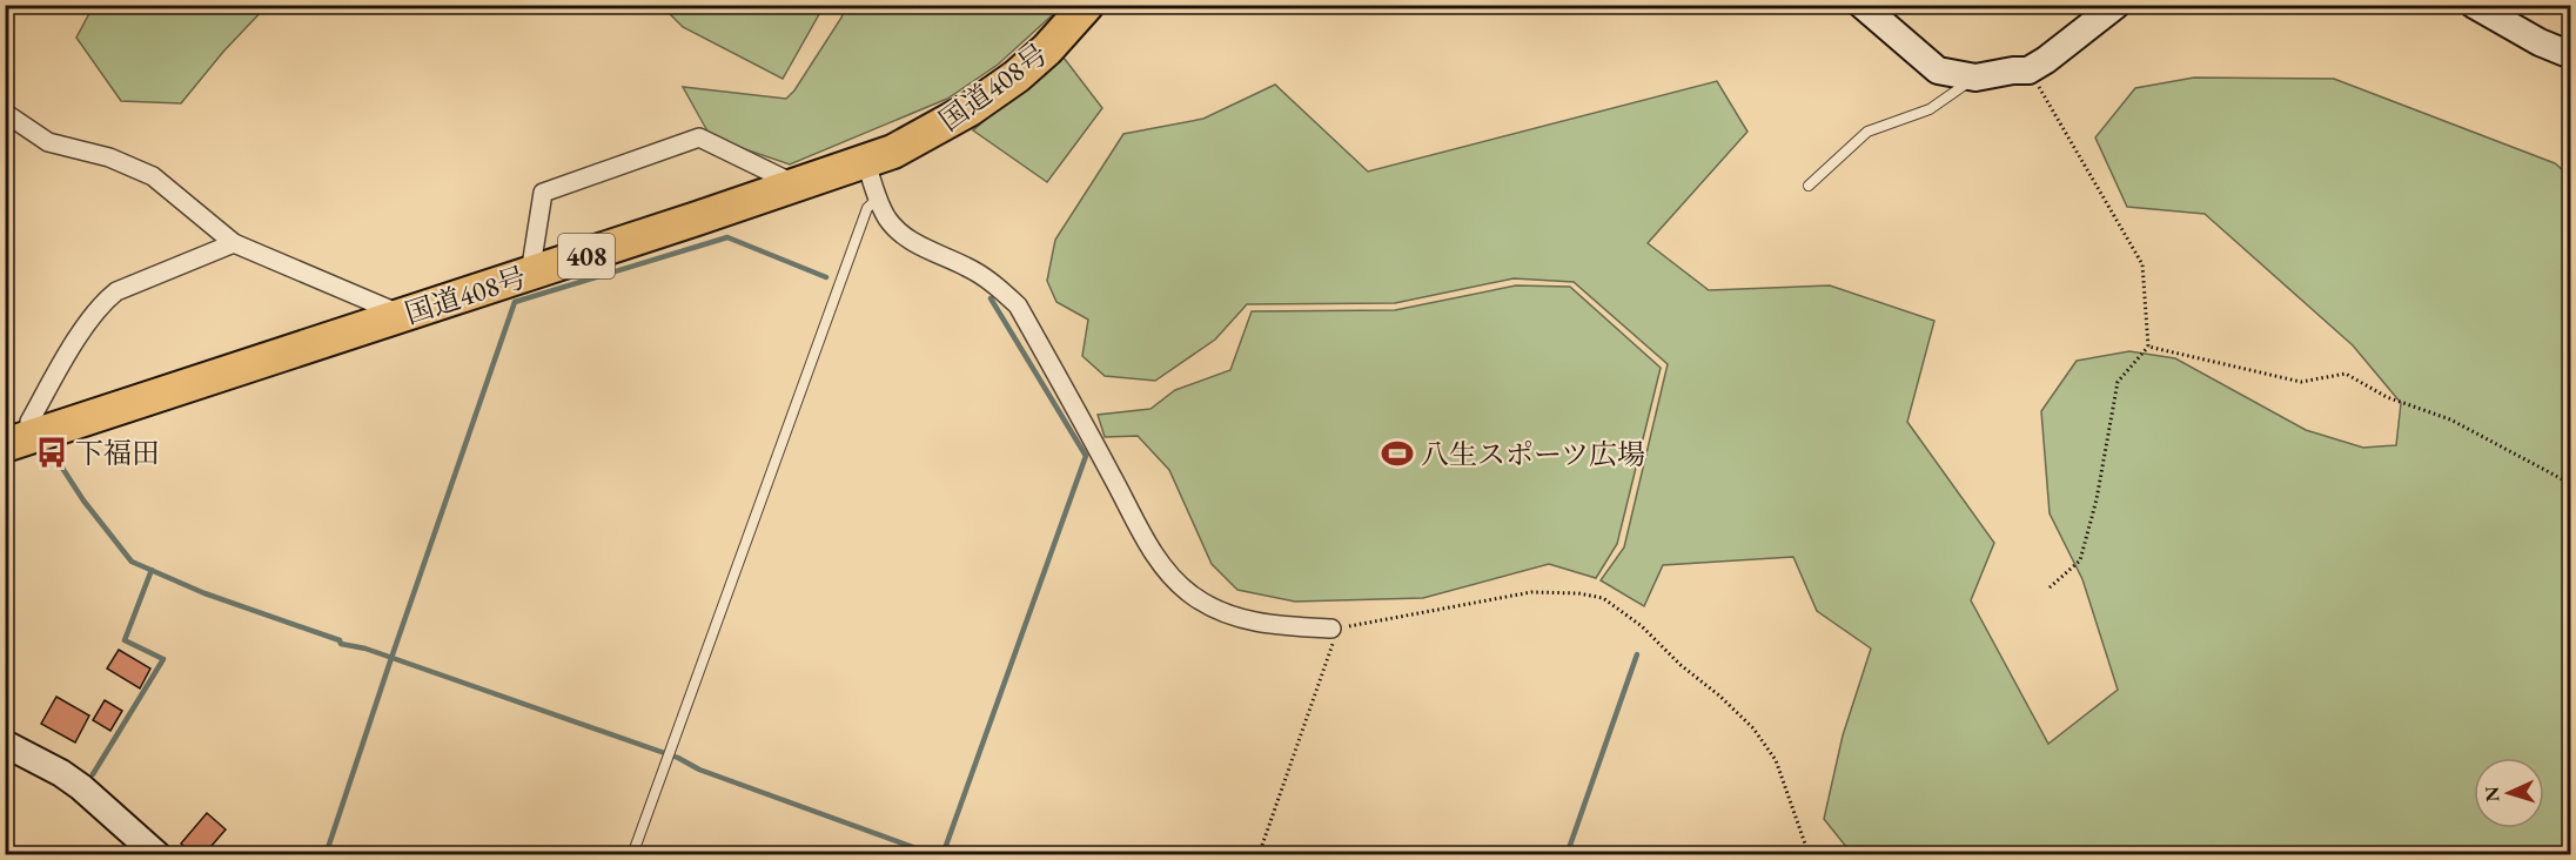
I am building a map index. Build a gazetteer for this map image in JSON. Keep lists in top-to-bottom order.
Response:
{
  "streets": {
    "highway": ["国道408号", "408"]
  },
  "places": {
    "bus stop": ["下福田"],
    "sports": ["八生スポーツ広場"]
  },
  "north": "left"
}
